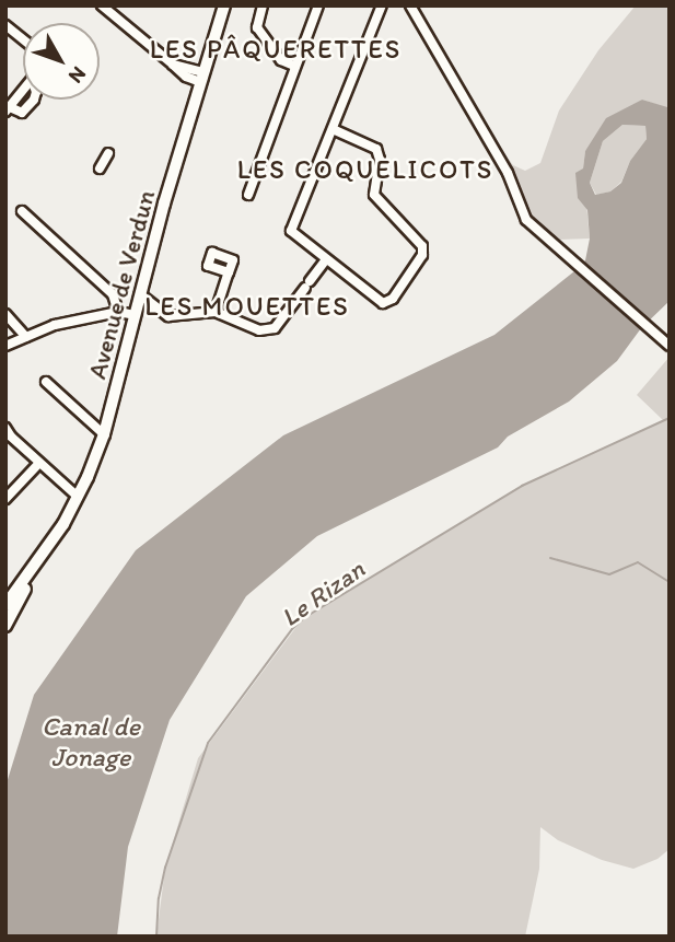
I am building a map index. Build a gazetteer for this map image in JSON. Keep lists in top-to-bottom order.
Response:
{
  "streets": {
    "main road": ["Avenue de Verdun"]
  },
  "districts": ["LES PÂQUERETTES", "LES COQUELICOTS", "LES MOUETTES"],
  "water": ["Le Rizan", "Canal de Jonage"],
  "north": "bottom right"
}
